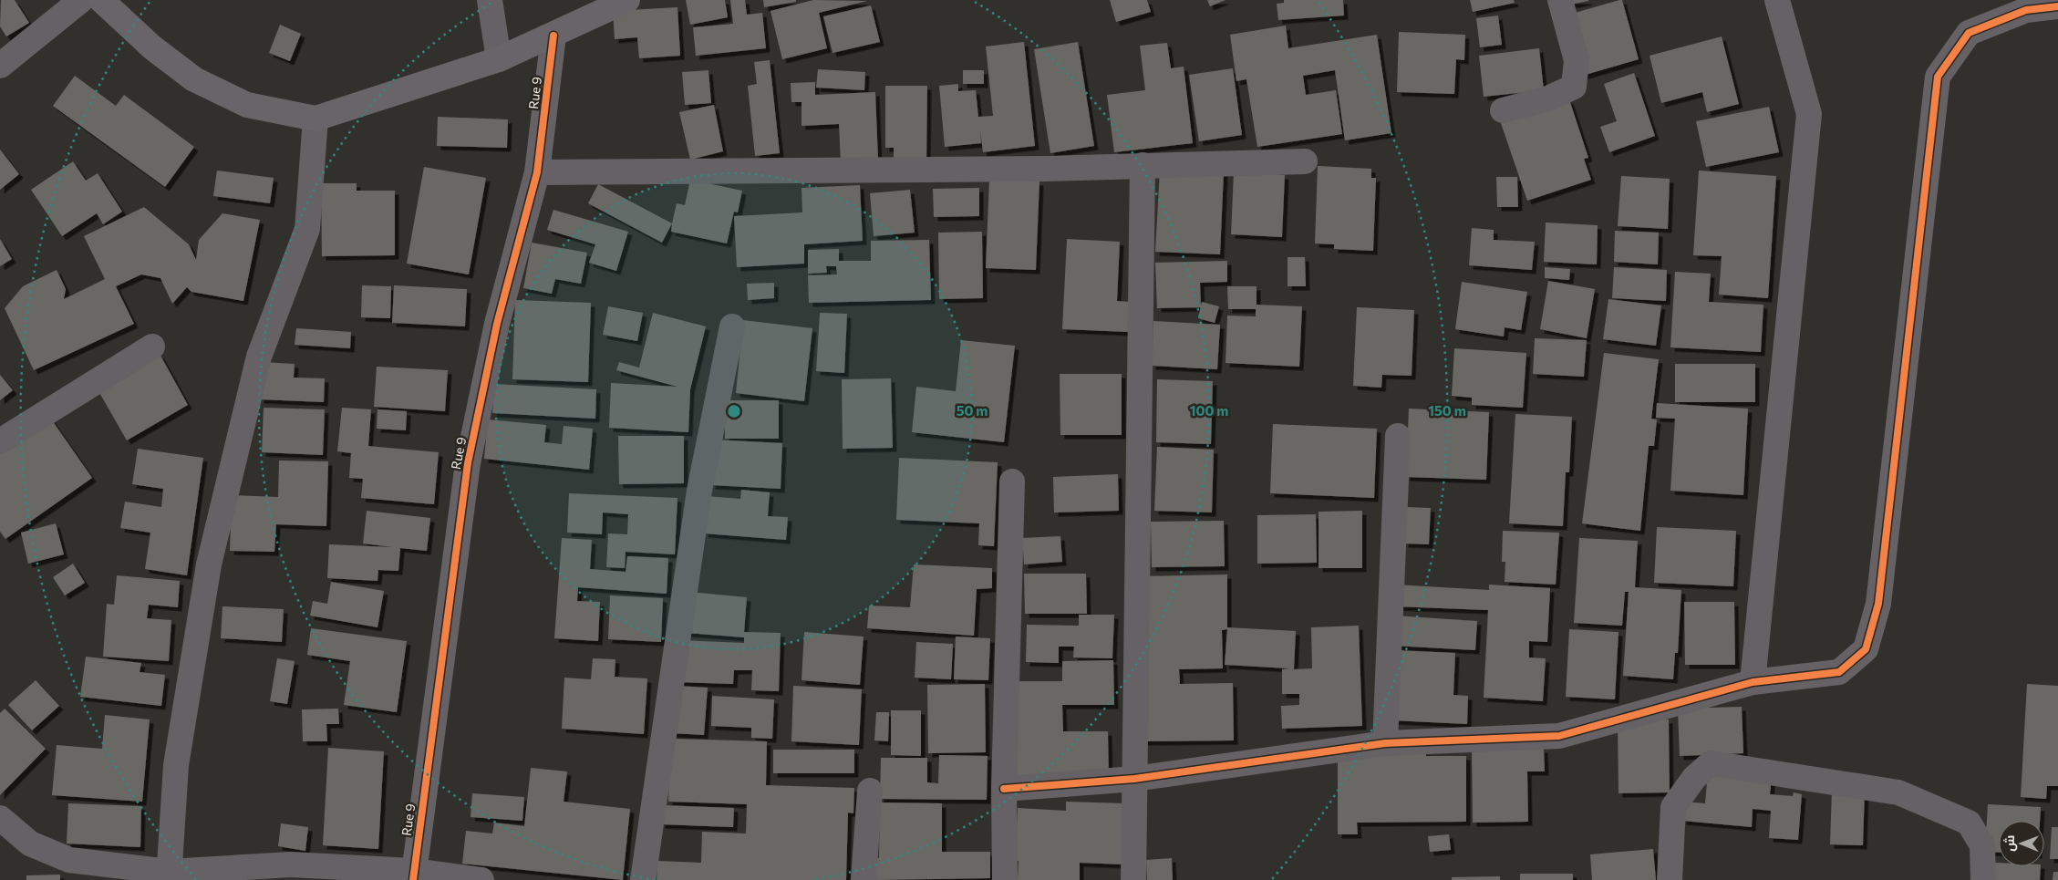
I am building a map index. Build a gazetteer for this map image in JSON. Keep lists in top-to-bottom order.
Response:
{
  "streets": {
    "street": ["Rue 9"]
  },
  "north": "left",
  "rings": ["50 m", "100 m", "150 m"]
}
